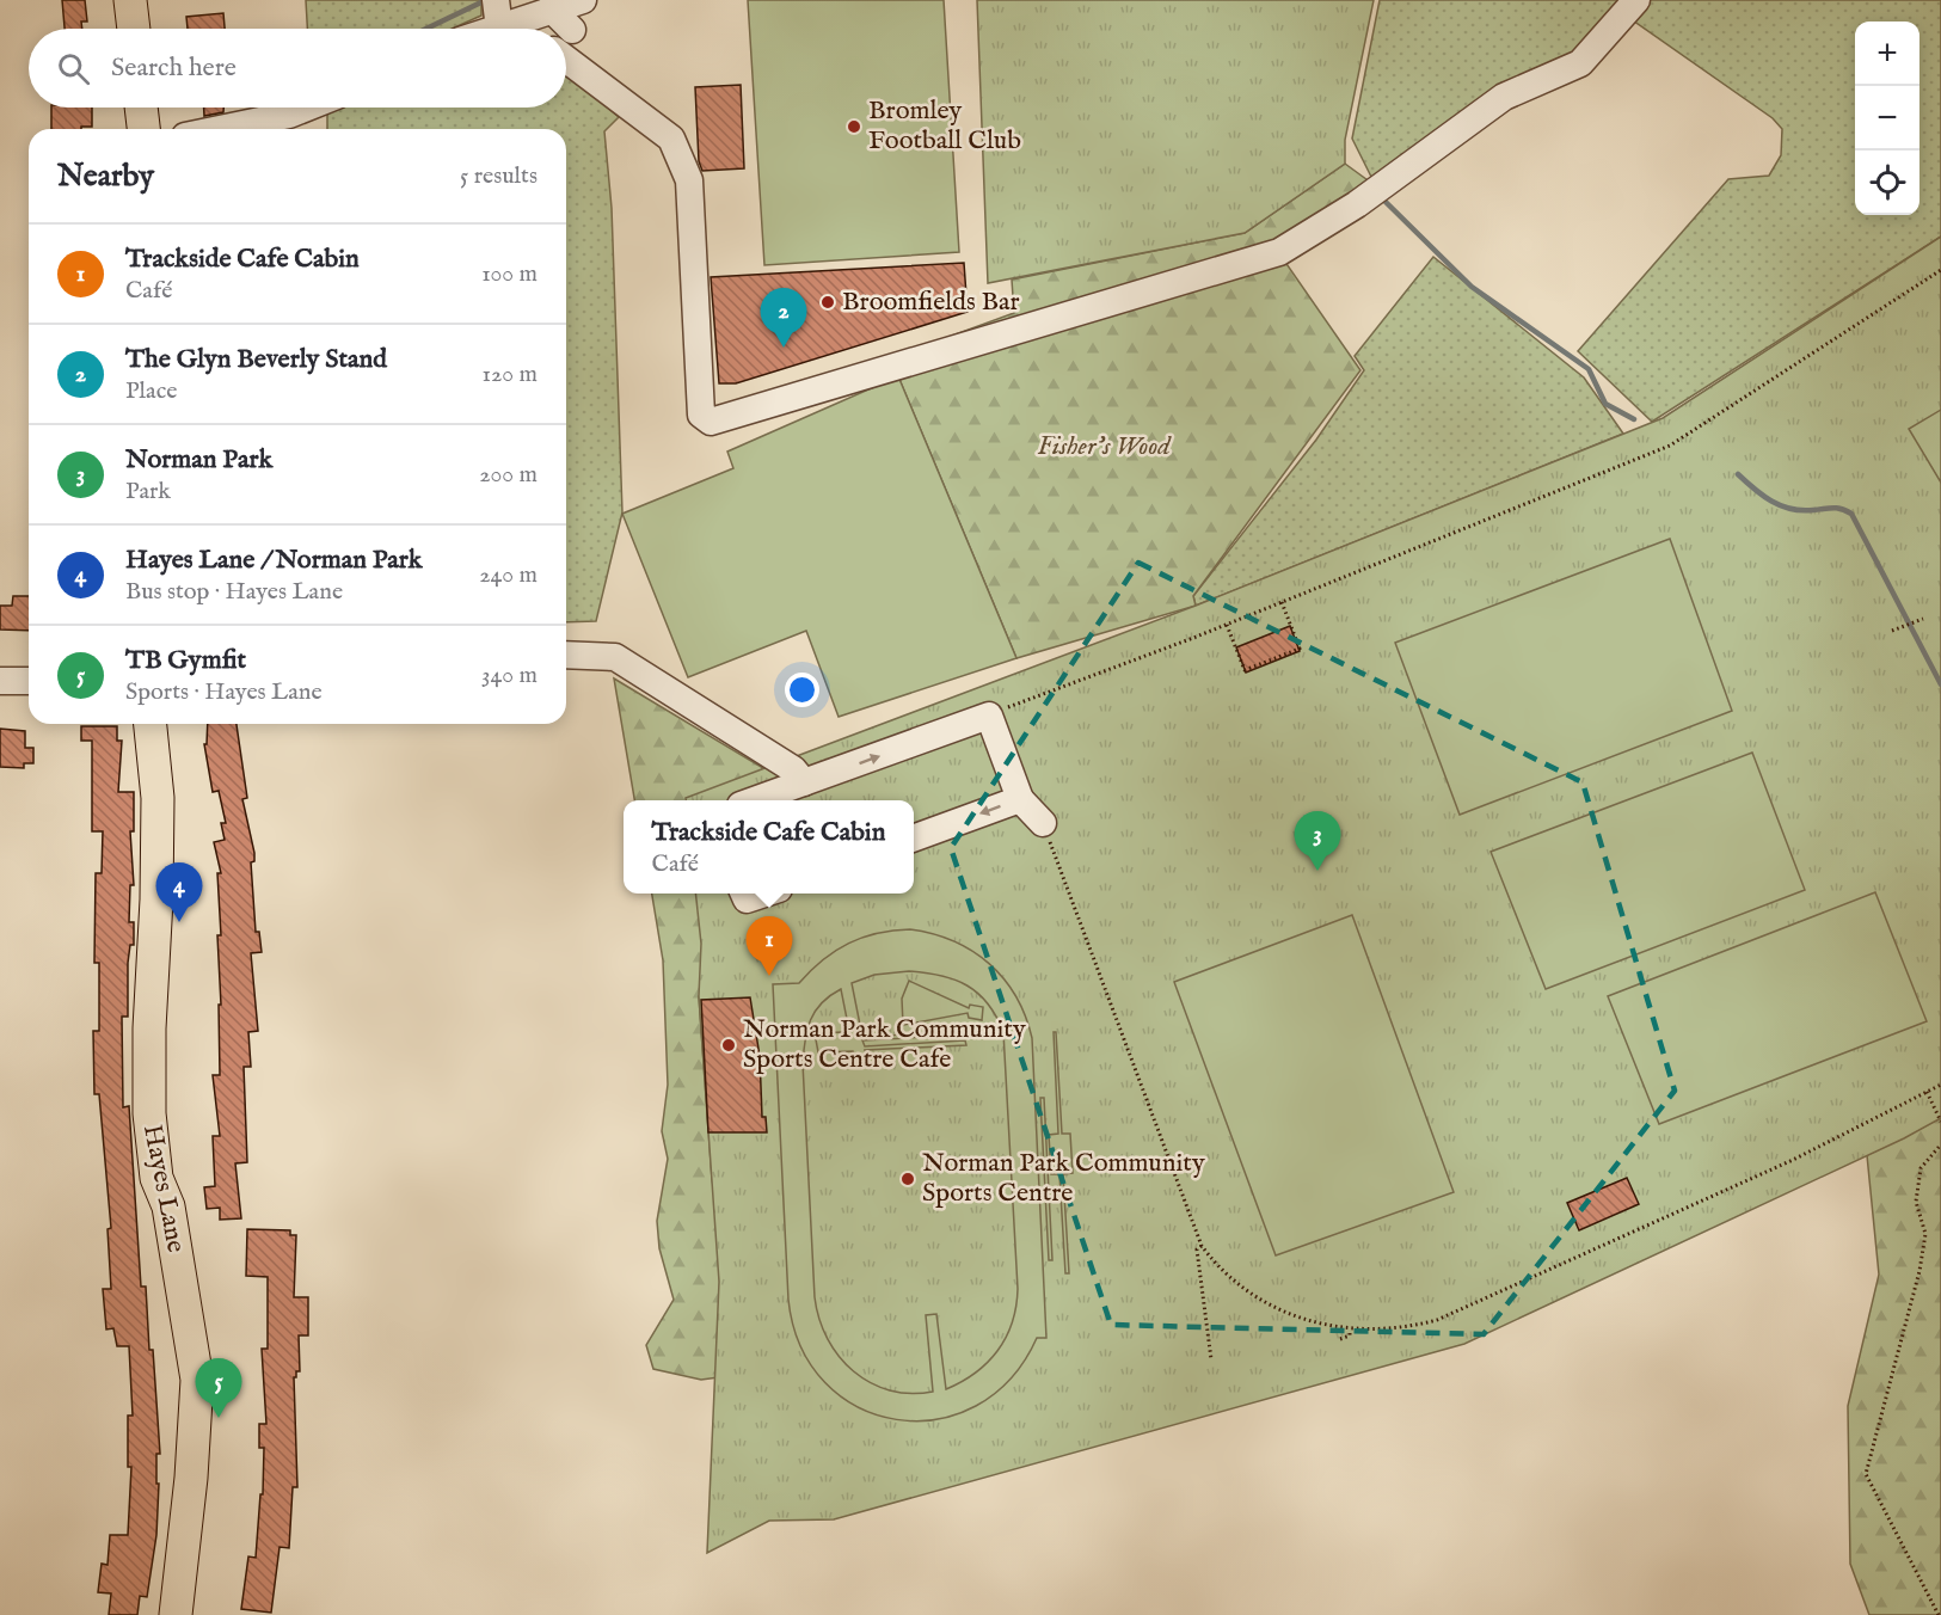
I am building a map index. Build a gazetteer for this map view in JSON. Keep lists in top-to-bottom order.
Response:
{
  "streets": {
    "main road": ["Hayes Lane"]
  },
  "parks": ["Fisher's Wood"],
  "places": [
    "Bromley Football Club",
    "Broomfields Bar",
    "Norman Park Community Sports Centre Cafe",
    "Norman Park Community Sports Centre"
  ],
  "page": {
    "map_buttons": ["+", "−"],
    "search": "Search here",
    "heading": ["Nearby", "5 results"],
    "list": [
      {
        "mark": "1",
        "name": "Trackside Cafe Cabin",
        "note": "Café",
        "value": "100 m"
      },
      {
        "mark": "2",
        "name": "The Glyn Beverly Stand",
        "note": "Place",
        "value": "120 m"
      },
      {
        "mark": "3",
        "name": "Norman Park",
        "note": "Park",
        "value": "200 m"
      },
      {
        "mark": "4",
        "name": "Hayes Lane / Norman Park",
        "note": "Bus stop · Hayes Lane",
        "value": "240 m"
      },
      {
        "mark": "5",
        "name": "TB Gymfit",
        "note": "Sports · Hayes Lane",
        "value": "340 m"
      }
    ],
    "pins": [
      "2",
      "3",
      "4",
      "1",
      "5"
    ],
    "popup": ["Trackside Cafe Cabin", "Café"]
  }
}
